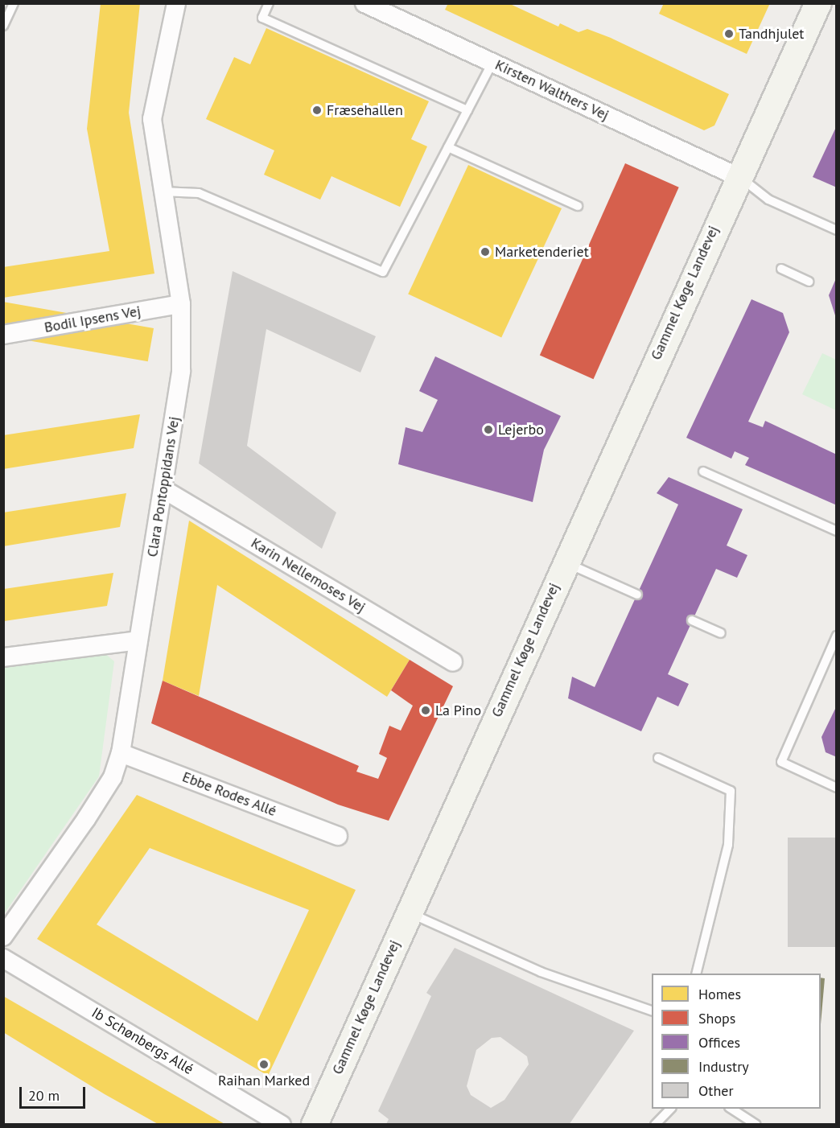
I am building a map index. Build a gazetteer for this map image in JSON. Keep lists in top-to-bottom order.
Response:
{
  "streets": {
    "street": [
      "Kirsten Walthers Vej",
      "Gammel Køge Landevej",
      "Bodil Ipsens Vej",
      "Clara Pontoppidans Vej",
      "Karin Nellemoses Vej",
      "Ebbe Rodes Allé",
      "Ib Schønbergs Allé"
    ]
  },
  "crossings": [
    ["Kirsten Walthers Vej", "Gammel Køge Landevej"],
    ["Bodil Ipsens Vej", "Clara Pontoppidans Vej"],
    ["Clara Pontoppidans Vej", "Karin Nellemoses Vej"],
    ["Clara Pontoppidans Vej", "Ebbe Rodes Allé"]
  ],
  "places": [
    "Tandhjulet",
    "Fræsehallen",
    "Marketenderiet",
    "Lejerbo",
    "La Pino",
    "Raihan Marked"
  ],
  "legend": [
    "Homes",
    "Shops",
    "Offices",
    "Industry",
    "Other"
  ],
  "scale_bar": "20 m"
}
